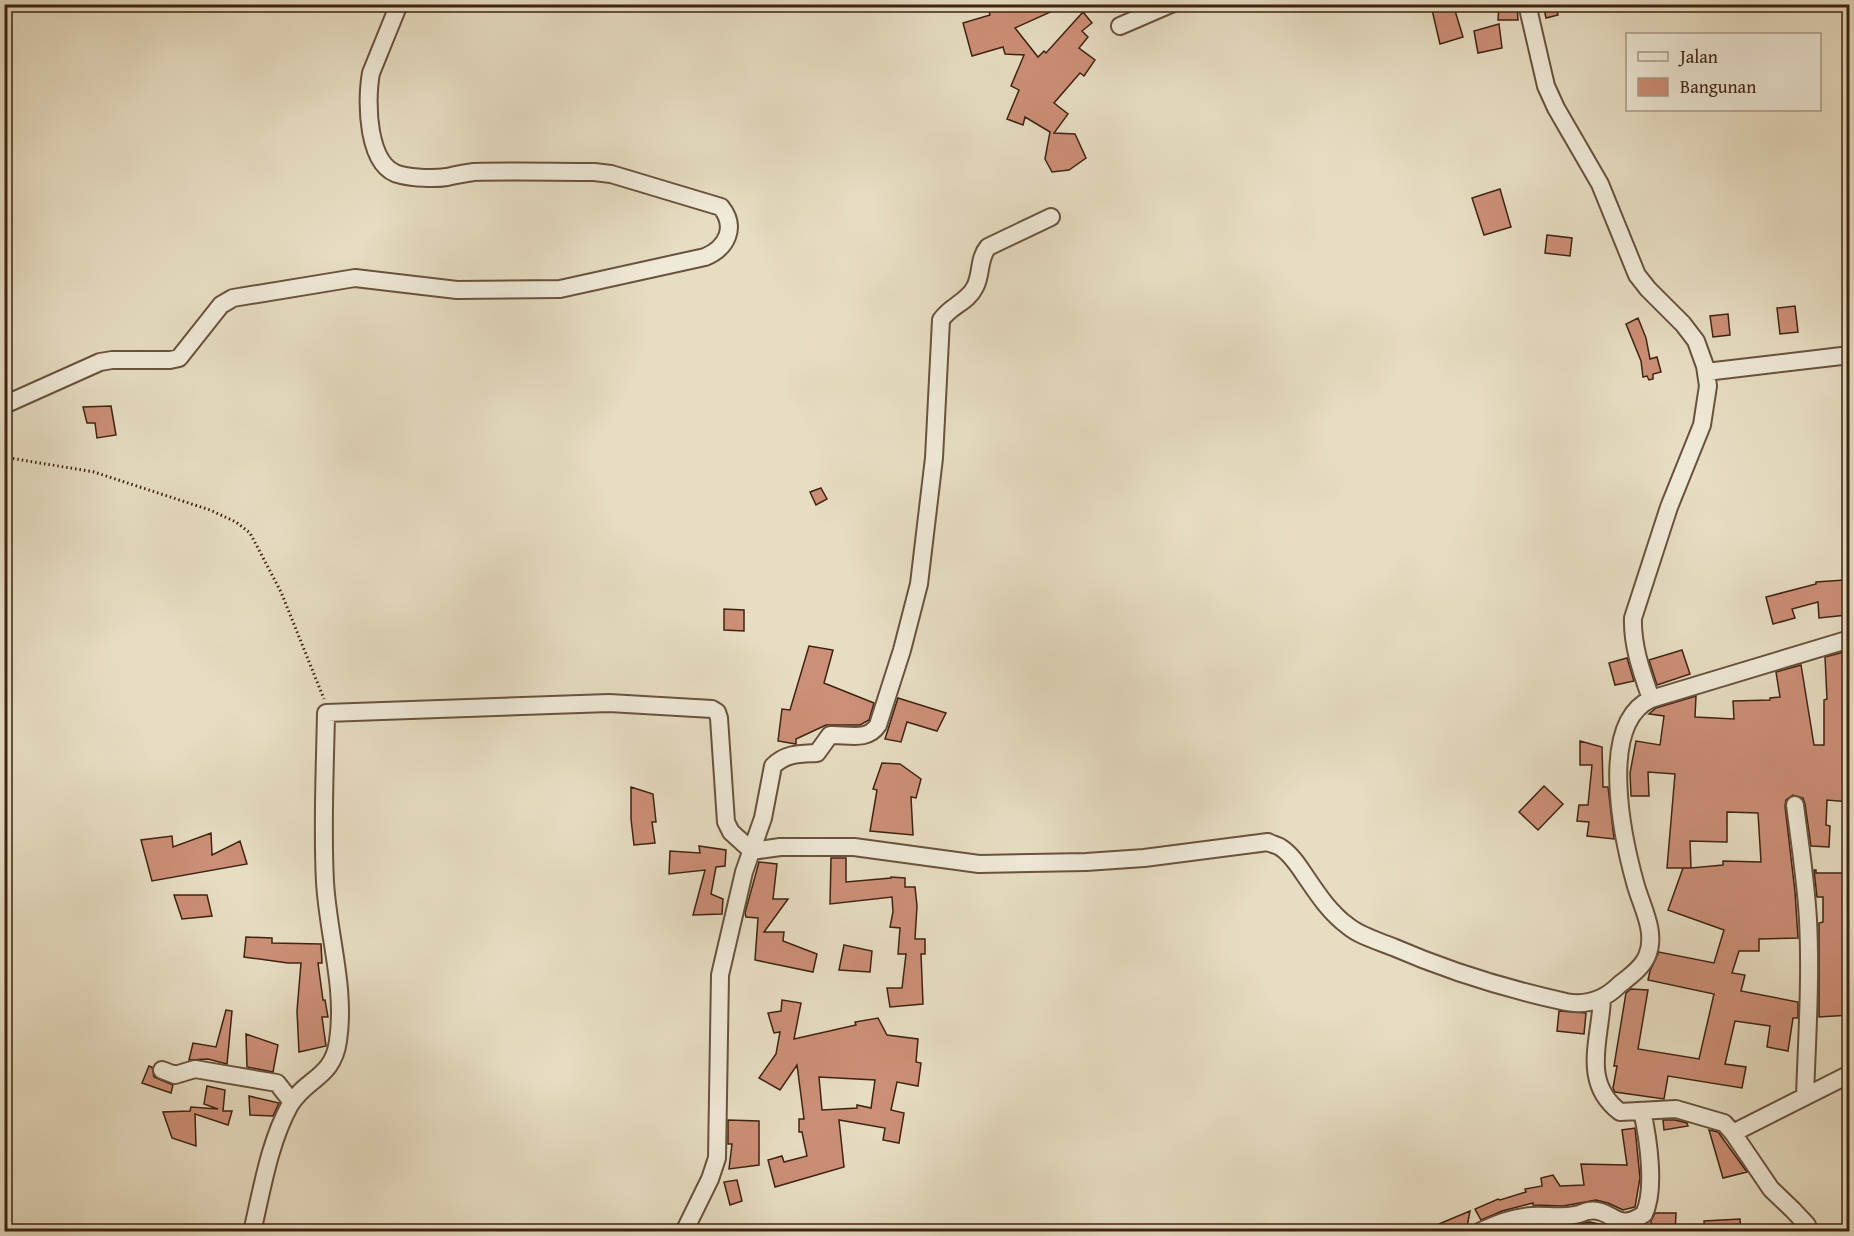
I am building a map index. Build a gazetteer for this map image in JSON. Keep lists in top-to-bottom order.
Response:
{
  "legend": ["Jalan", "Bangunan"]
}
